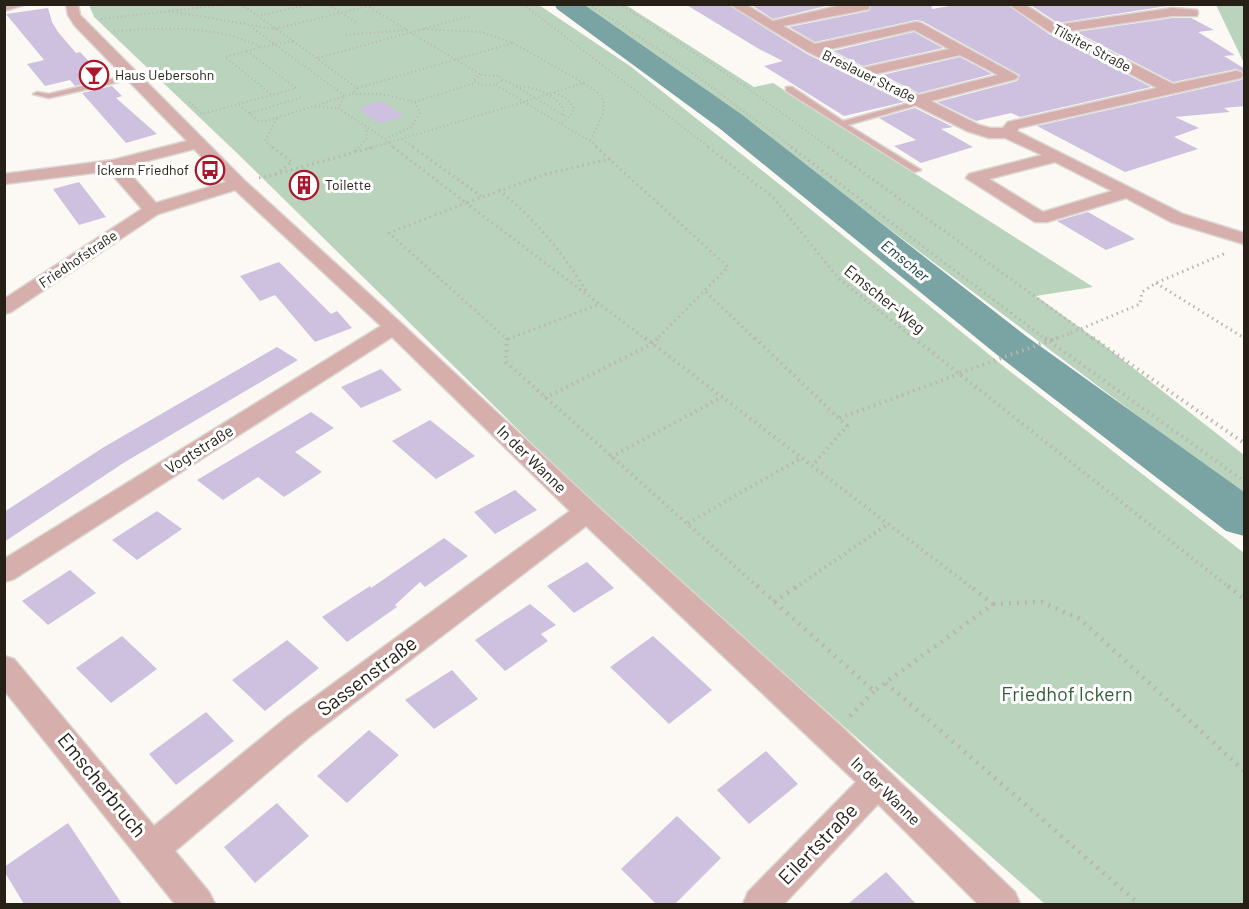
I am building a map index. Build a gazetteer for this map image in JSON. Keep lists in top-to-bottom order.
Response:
{
  "streets": {
    "street": [
      "Tilsiter Straße",
      "Breslauer Straße",
      "Friedhofstraße",
      "Vogtstraße",
      "In der Wanne",
      "Sassenstraße",
      "Emscherbruch",
      "Eilertstraße"
    ],
    "path": ["Emscher-Weg"]
  },
  "crossings": [
    ["Tilsiter Straße", "Breslauer Straße"],
    ["Friedhofstraße", "In der Wanne"],
    ["Vogtstraße", "In der Wanne"],
    ["In der Wanne", "Sassenstraße"],
    ["In der Wanne", "Eilertstraße"],
    ["Sassenstraße", "Emscherbruch"]
  ],
  "water": ["Emscher"],
  "parks": ["Friedhof Ickern"],
  "places": {
    "bar": ["Haus Uebersohn"],
    "bus stop": ["Ickern Friedhof"],
    "building": ["Toilette"]
  }
}
